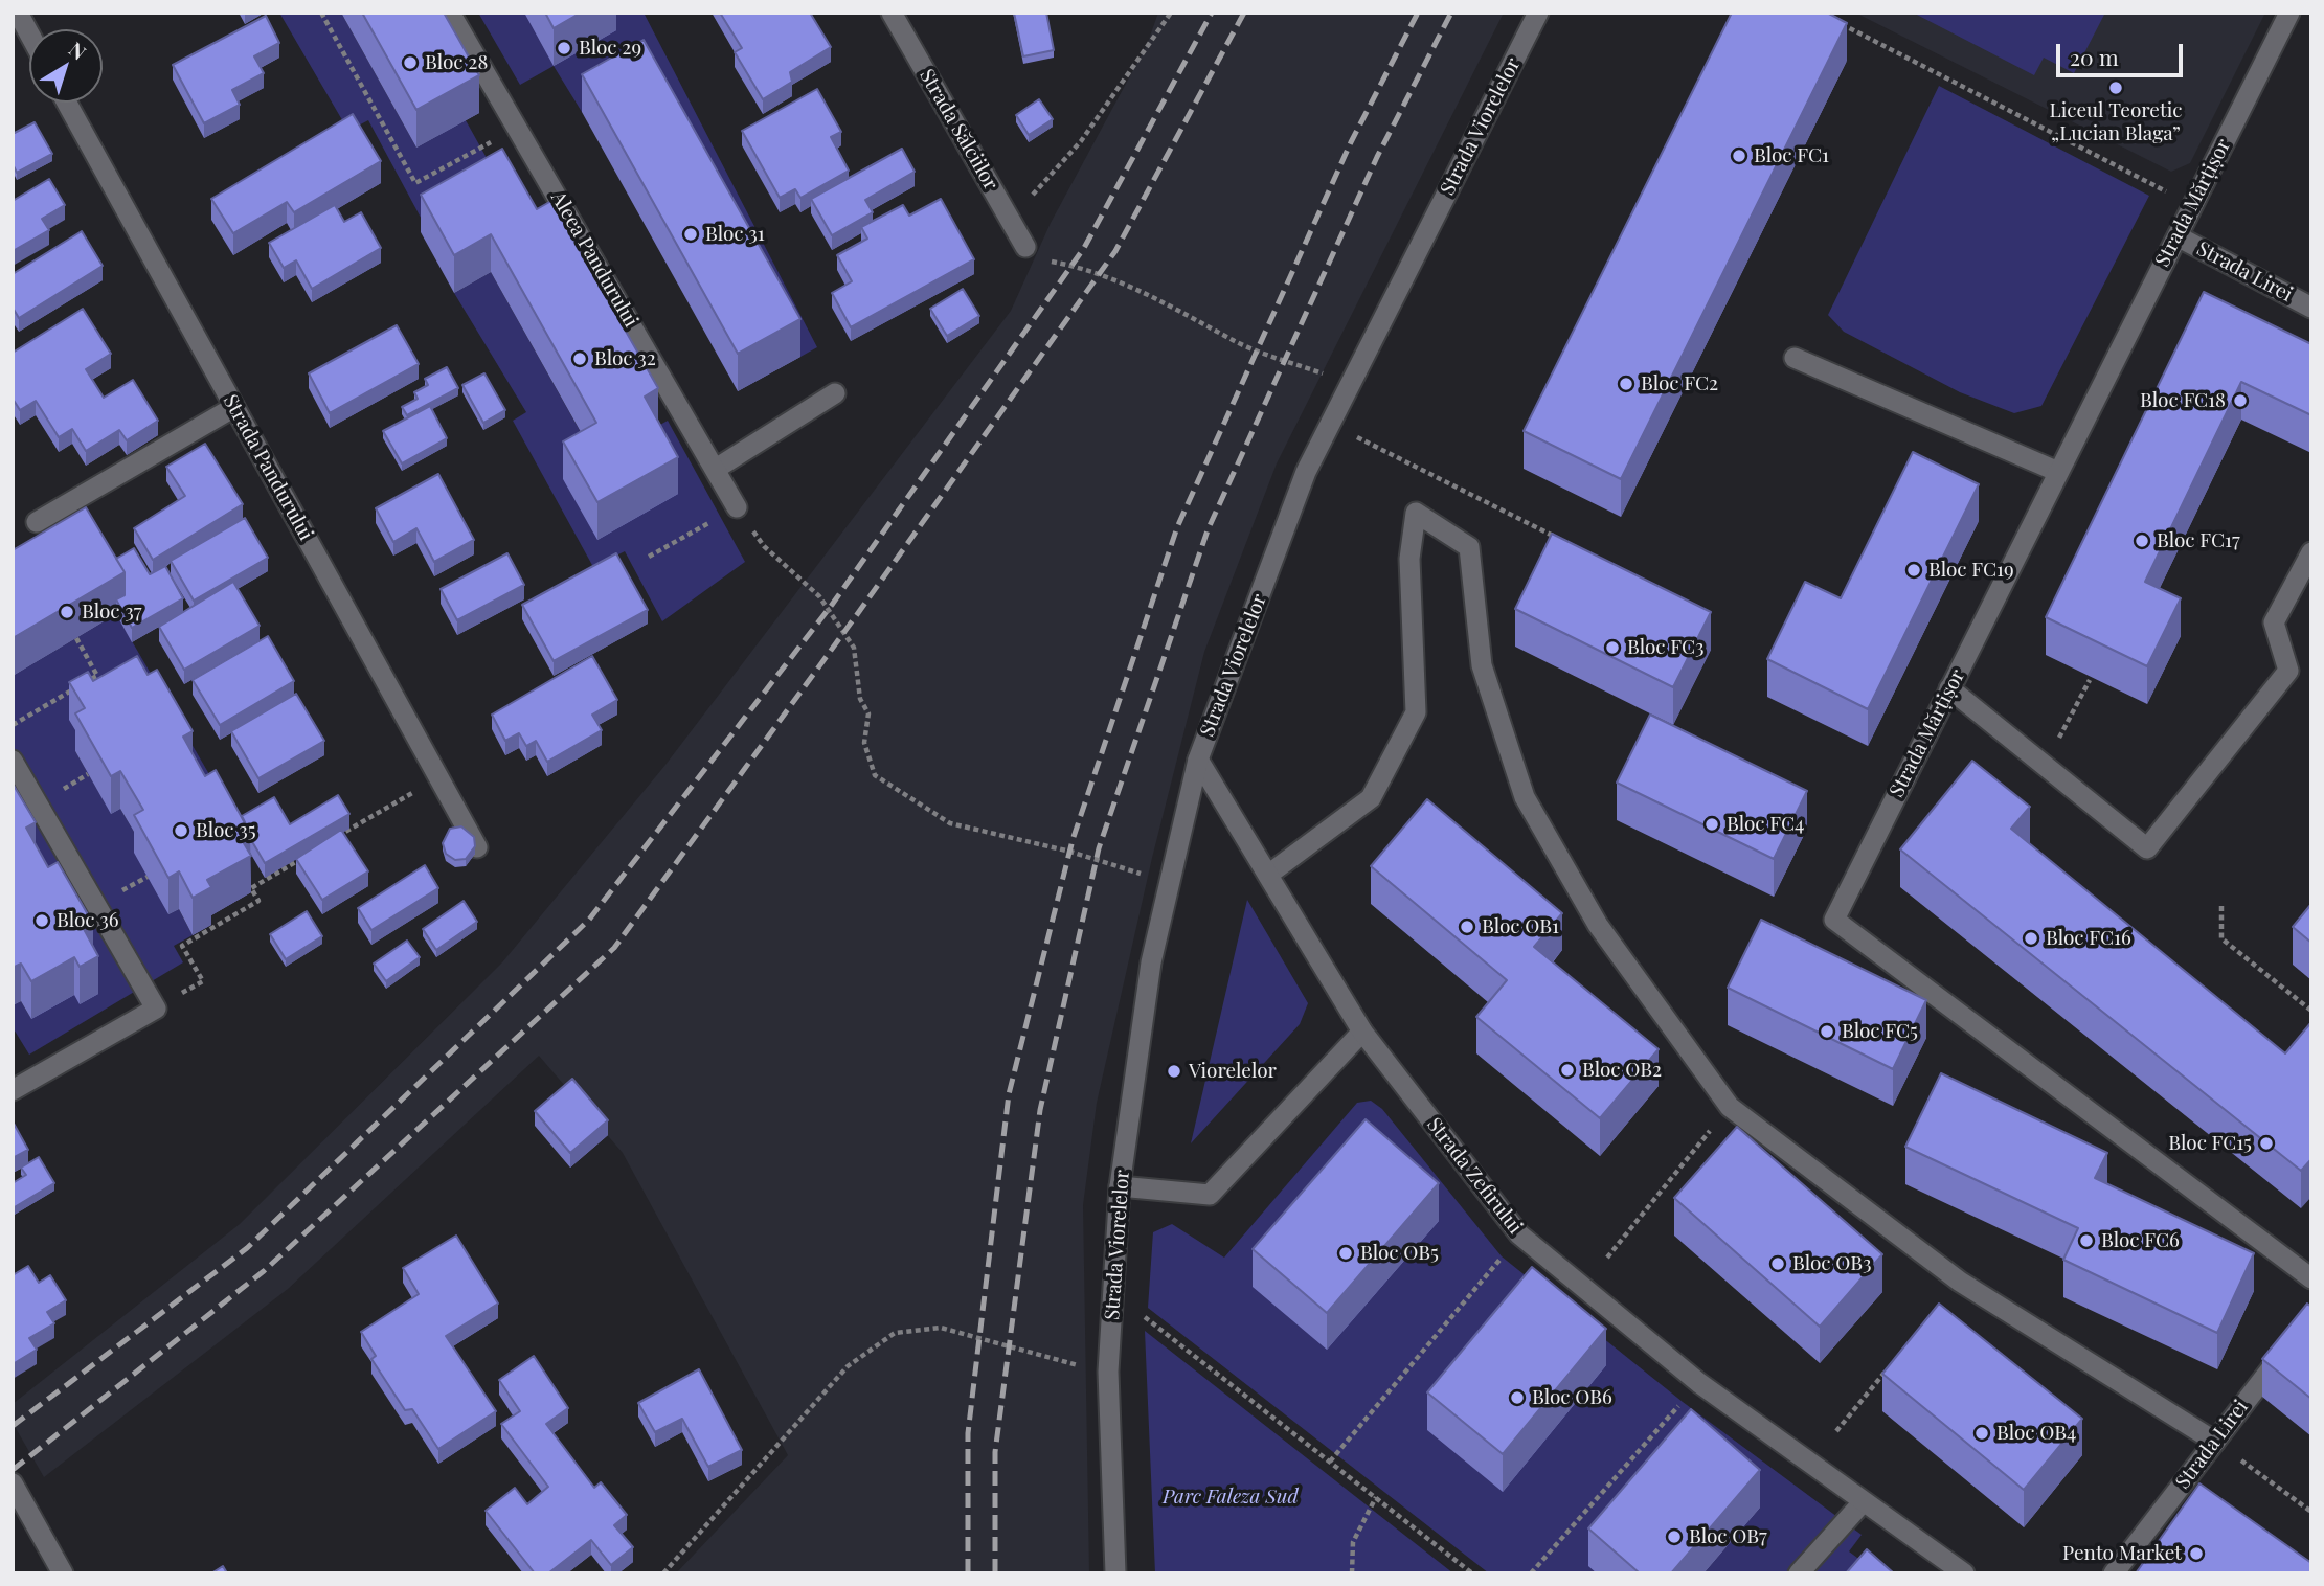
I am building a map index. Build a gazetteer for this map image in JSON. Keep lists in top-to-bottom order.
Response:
{
  "streets": {
    "street": [
      "Strada Viorelelor",
      "Strada Sălciilor",
      "Strada Mărțișor",
      "Aleea Pandurului",
      "Strada Lirei",
      "Strada Pandurului",
      "Strada Zefirului"
    ]
  },
  "crossings": [
    ["Strada Viorelelor", "Strada Zefirului"],
    ["Strada Mărțișor", "Strada Lirei"]
  ],
  "parks": ["Parc Faleza Sud"],
  "places": [
    "Bloc 29",
    "Bloc 28",
    "Liceul Teoretic „Lucian Blaga”",
    "Bloc FC1",
    "Bloc 31",
    "Bloc 32",
    "Bloc FC2",
    "Bloc FC18",
    "Bloc FC17",
    "Bloc FC19",
    "Bloc 37",
    "Bloc FC3",
    "Bloc FC4",
    "Bloc 35",
    "Bloc 36",
    "Bloc OB1",
    "Bloc FC16",
    "Bloc FC5",
    "Bloc OB2",
    "Viorelelor",
    "Bloc FC15",
    "Bloc FC6",
    "Bloc OB5",
    "Bloc OB3",
    "Bloc OB6",
    "Bloc OB4",
    "Bloc OB7",
    "Pento Market"
  ],
  "scale_bar": "20 m",
  "north": "top right"
}
